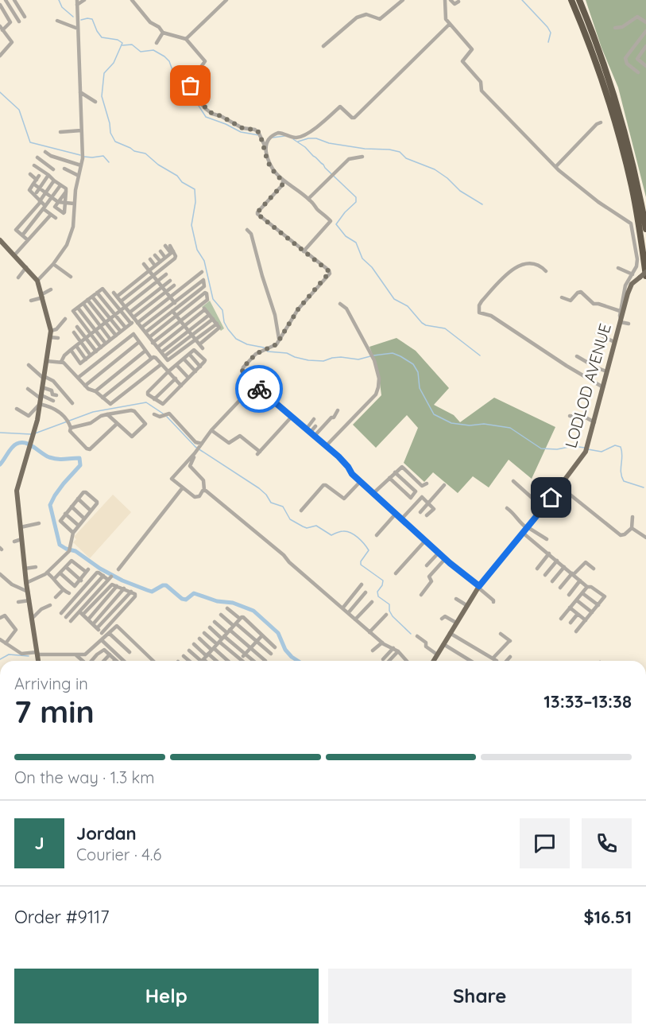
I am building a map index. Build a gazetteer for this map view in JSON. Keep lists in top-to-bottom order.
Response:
{
  "streets": {
    "main road": ["LODLOD AVENUE"]
  },
  "page": {
    "heading": ["7 min", "Arriving in", "13:33–13:38"],
    "panel": [
      "Jordan",
      "Courier · 4.6",
      "Order #9117",
      "$16.51"
    ],
    "bar": "On the way · 1.3 km",
    "round": "J",
    "buttons": ["Help", "Share"]
  }
}
